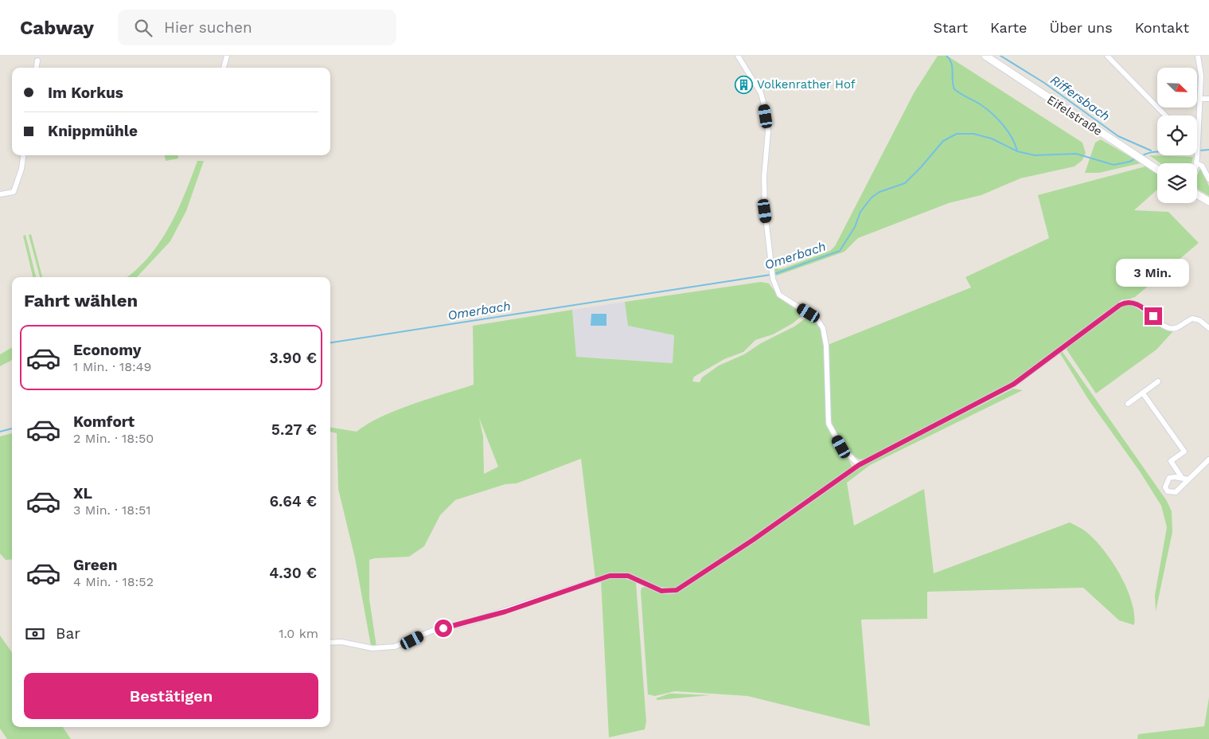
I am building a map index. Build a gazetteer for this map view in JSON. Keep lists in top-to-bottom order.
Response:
{
  "streets": {
    "main road": ["Eifelstraße"]
  },
  "water": ["Riffersbach", "Omerbach"],
  "places": {
    "building": ["Volkenrather Hof"]
  },
  "north": "bottom right",
  "page": {
    "header": "Cabway",
    "search": "Hier suchen",
    "nav": [
      "Start",
      "Karte",
      "Über uns",
      "Kontakt"
    ],
    "banner": ["Im Korkus", "Knippmühle"],
    "bubble": "3 Min.",
    "heading": "Fahrt wählen",
    "list": [
      {
        "name": "Economy",
        "note": "1 Min. · 18:49",
        "value": "3.90 €"
      },
      {
        "name": "Komfort",
        "note": "2 Min. · 18:50",
        "value": "5.27 €"
      },
      {
        "name": "XL",
        "note": "3 Min. · 18:51",
        "value": "6.64 €"
      },
      {
        "name": "Green",
        "note": "4 Min. · 18:52",
        "value": "4.30 €"
      }
    ],
    "pay": ["Bar", "1.0 km"],
    "buttons": "Bestätigen"
  }
}
